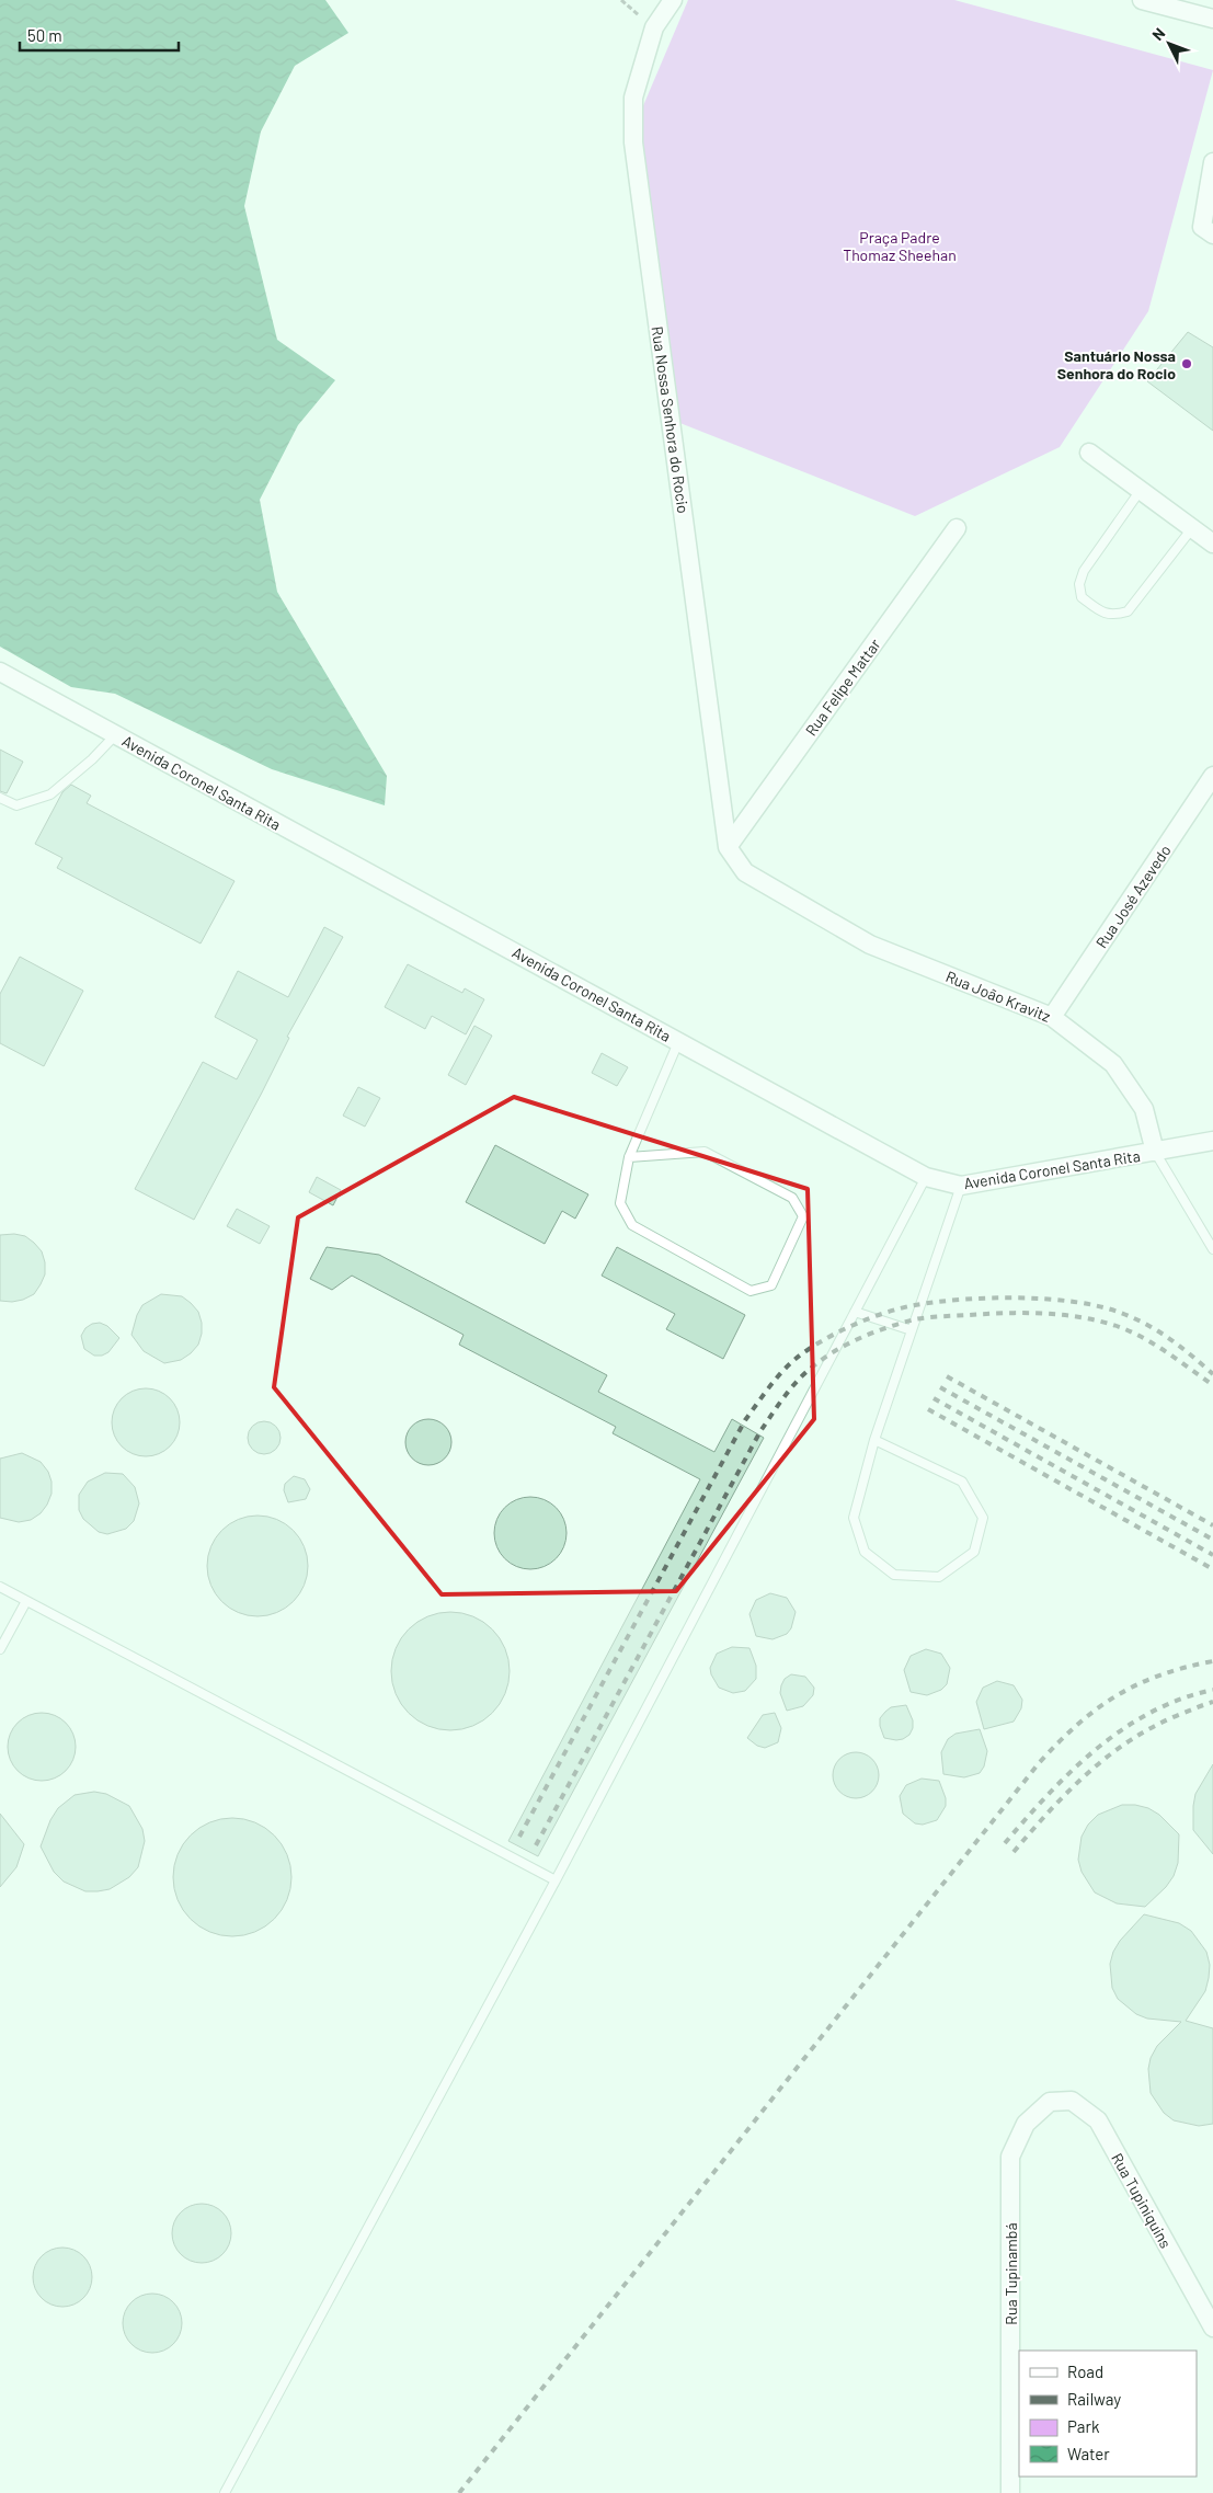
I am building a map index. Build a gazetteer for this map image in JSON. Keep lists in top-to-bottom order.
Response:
{
  "streets": {
    "street": [
      "Rua Nossa Senhora do Rocio",
      "Rua Felipe Mattar",
      "Avenida Coronel Santa Rita",
      "Rua José Azevedo",
      "Rua João Kravitz",
      "Rua Tupiniquins",
      "Rua Tupinambá"
    ]
  },
  "crossings": [
    ["Rua Nossa Senhora do Rocio", "Rua Felipe Mattar"],
    ["Rua Nossa Senhora do Rocio", "Rua João Kravitz"],
    ["Rua Felipe Mattar", "Rua João Kravitz"],
    ["Avenida Coronel Santa Rita", "Rua João Kravitz"],
    ["Rua José Azevedo", "Rua João Kravitz"],
    ["Rua Tupiniquins", "Rua Tupinambá"]
  ],
  "parks": ["Praça Padre Thomaz Sheehan"],
  "places": ["Santuário Nossa Senhora do Rocio"],
  "legend": [
    "Road",
    "Railway",
    "Park",
    "Water"
  ],
  "scale_bar": "50 m",
  "north": "top left"
}
